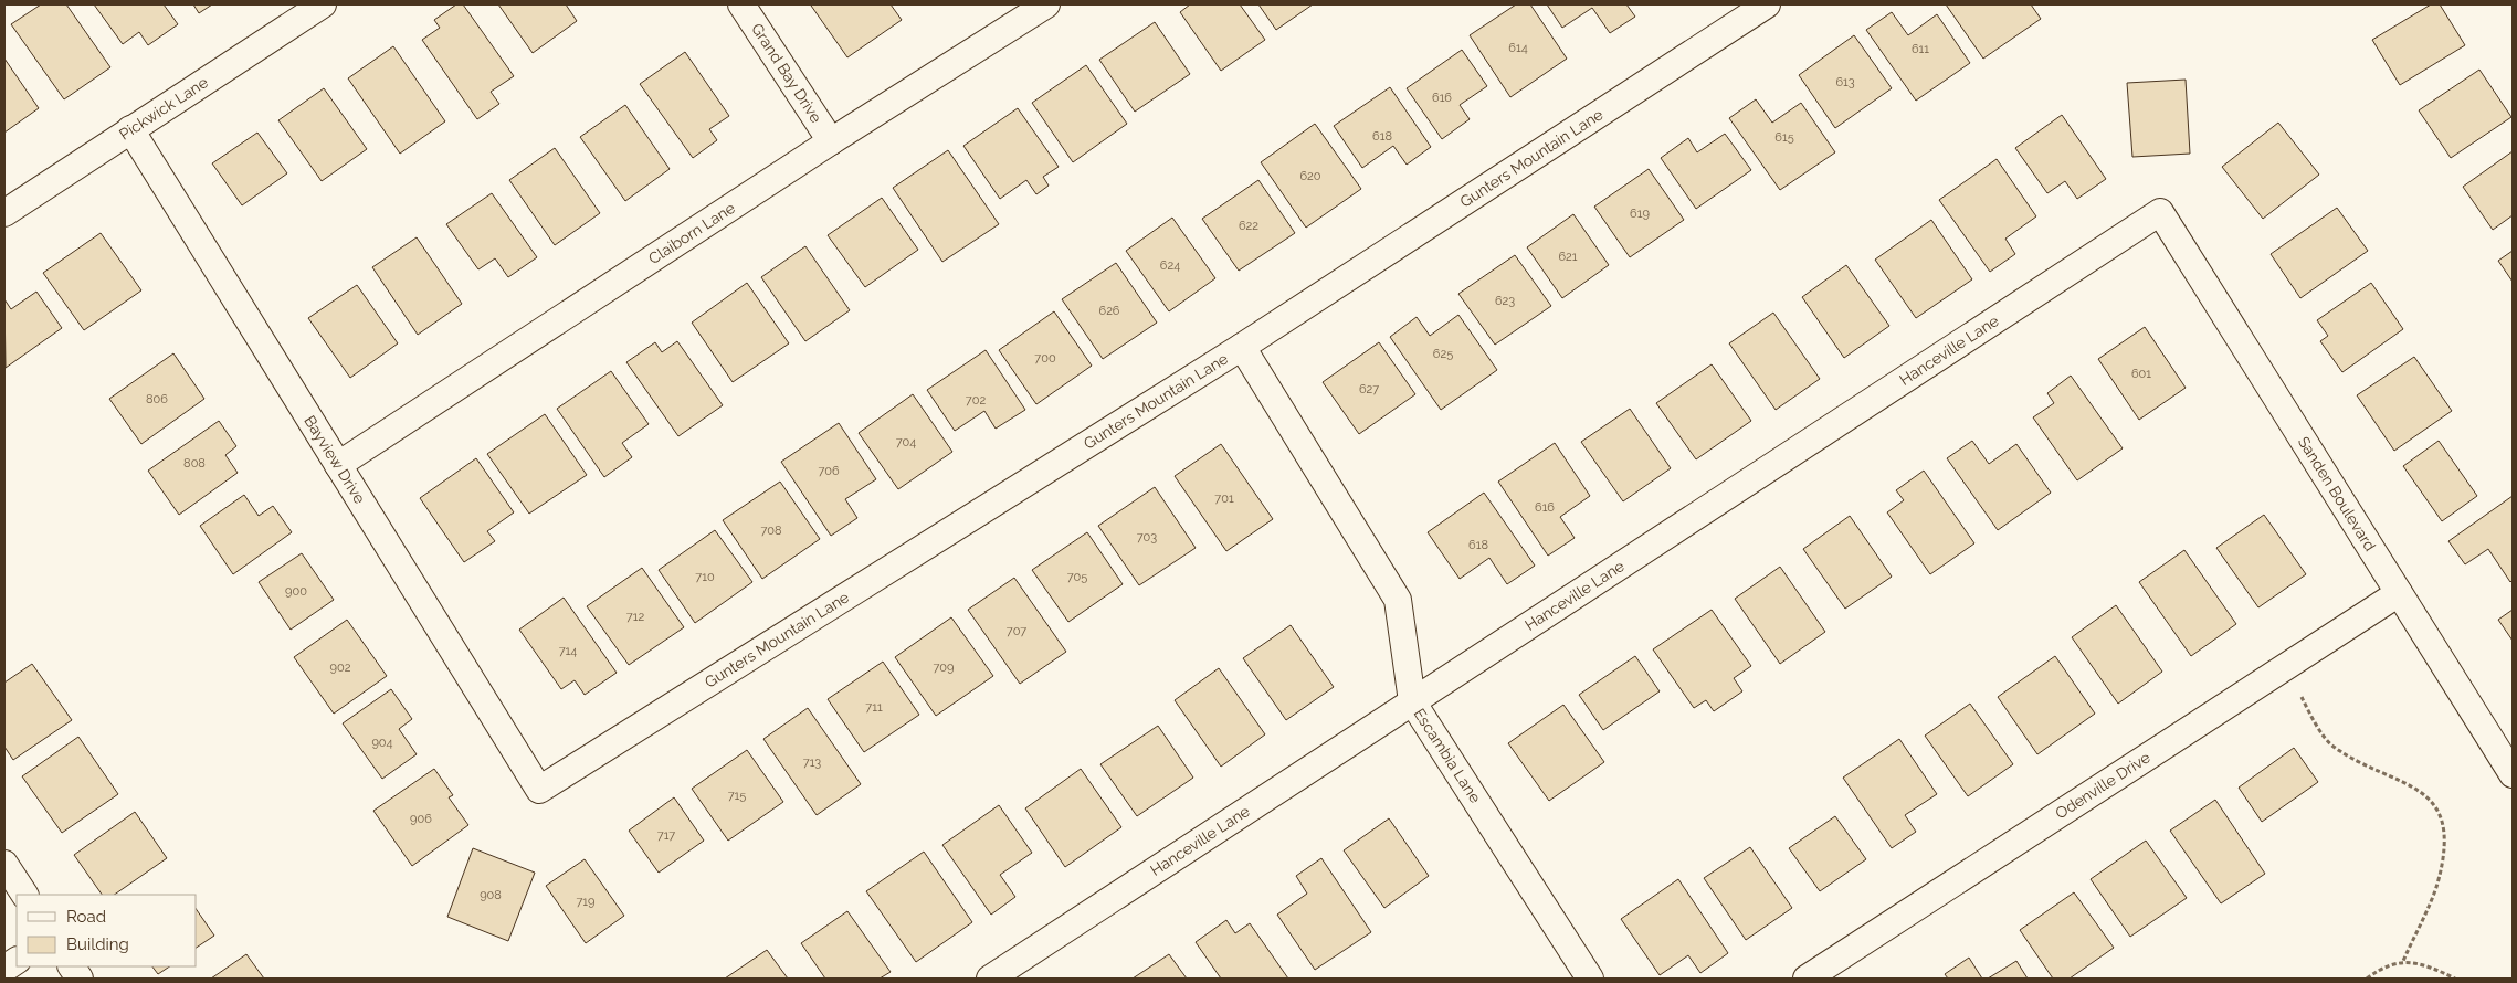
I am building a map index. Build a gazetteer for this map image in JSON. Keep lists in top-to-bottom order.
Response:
{
  "streets": {
    "street": [
      "Grand Bay Drive",
      "Pickwick Lane",
      "Gunters Mountain Lane",
      "Claiborn Lane",
      "Hanceville Lane",
      "Bayview Drive",
      "Sanden Boulevard",
      "Escambia Lane",
      "Odenville Drive"
    ]
  },
  "crossings": [
    ["Grand Bay Drive", "Claiborn Lane"],
    ["Pickwick Lane", "Bayview Drive"],
    ["Gunters Mountain Lane", "Bayview Drive"],
    ["Gunters Mountain Lane", "Escambia Lane"],
    ["Claiborn Lane", "Bayview Drive"],
    ["Hanceville Lane", "Sanden Boulevard"],
    ["Hanceville Lane", "Escambia Lane"],
    ["Sanden Boulevard", "Odenville Drive"]
  ],
  "house_numbers": [
    "614",
    "611",
    "613",
    "616",
    "618",
    "615",
    "620",
    "619",
    "622",
    "621",
    "624",
    "623",
    "626",
    "625",
    "700",
    "601",
    "627",
    "806",
    "702",
    "704",
    "808",
    "706",
    "701",
    "616",
    "708",
    "703",
    "618",
    "710",
    "705",
    "900",
    "712",
    "707",
    "714",
    "902",
    "709",
    "711",
    "904",
    "713",
    "715",
    "906",
    "717",
    "908",
    "719"
  ],
  "legend": ["Road", "Building"]
}
